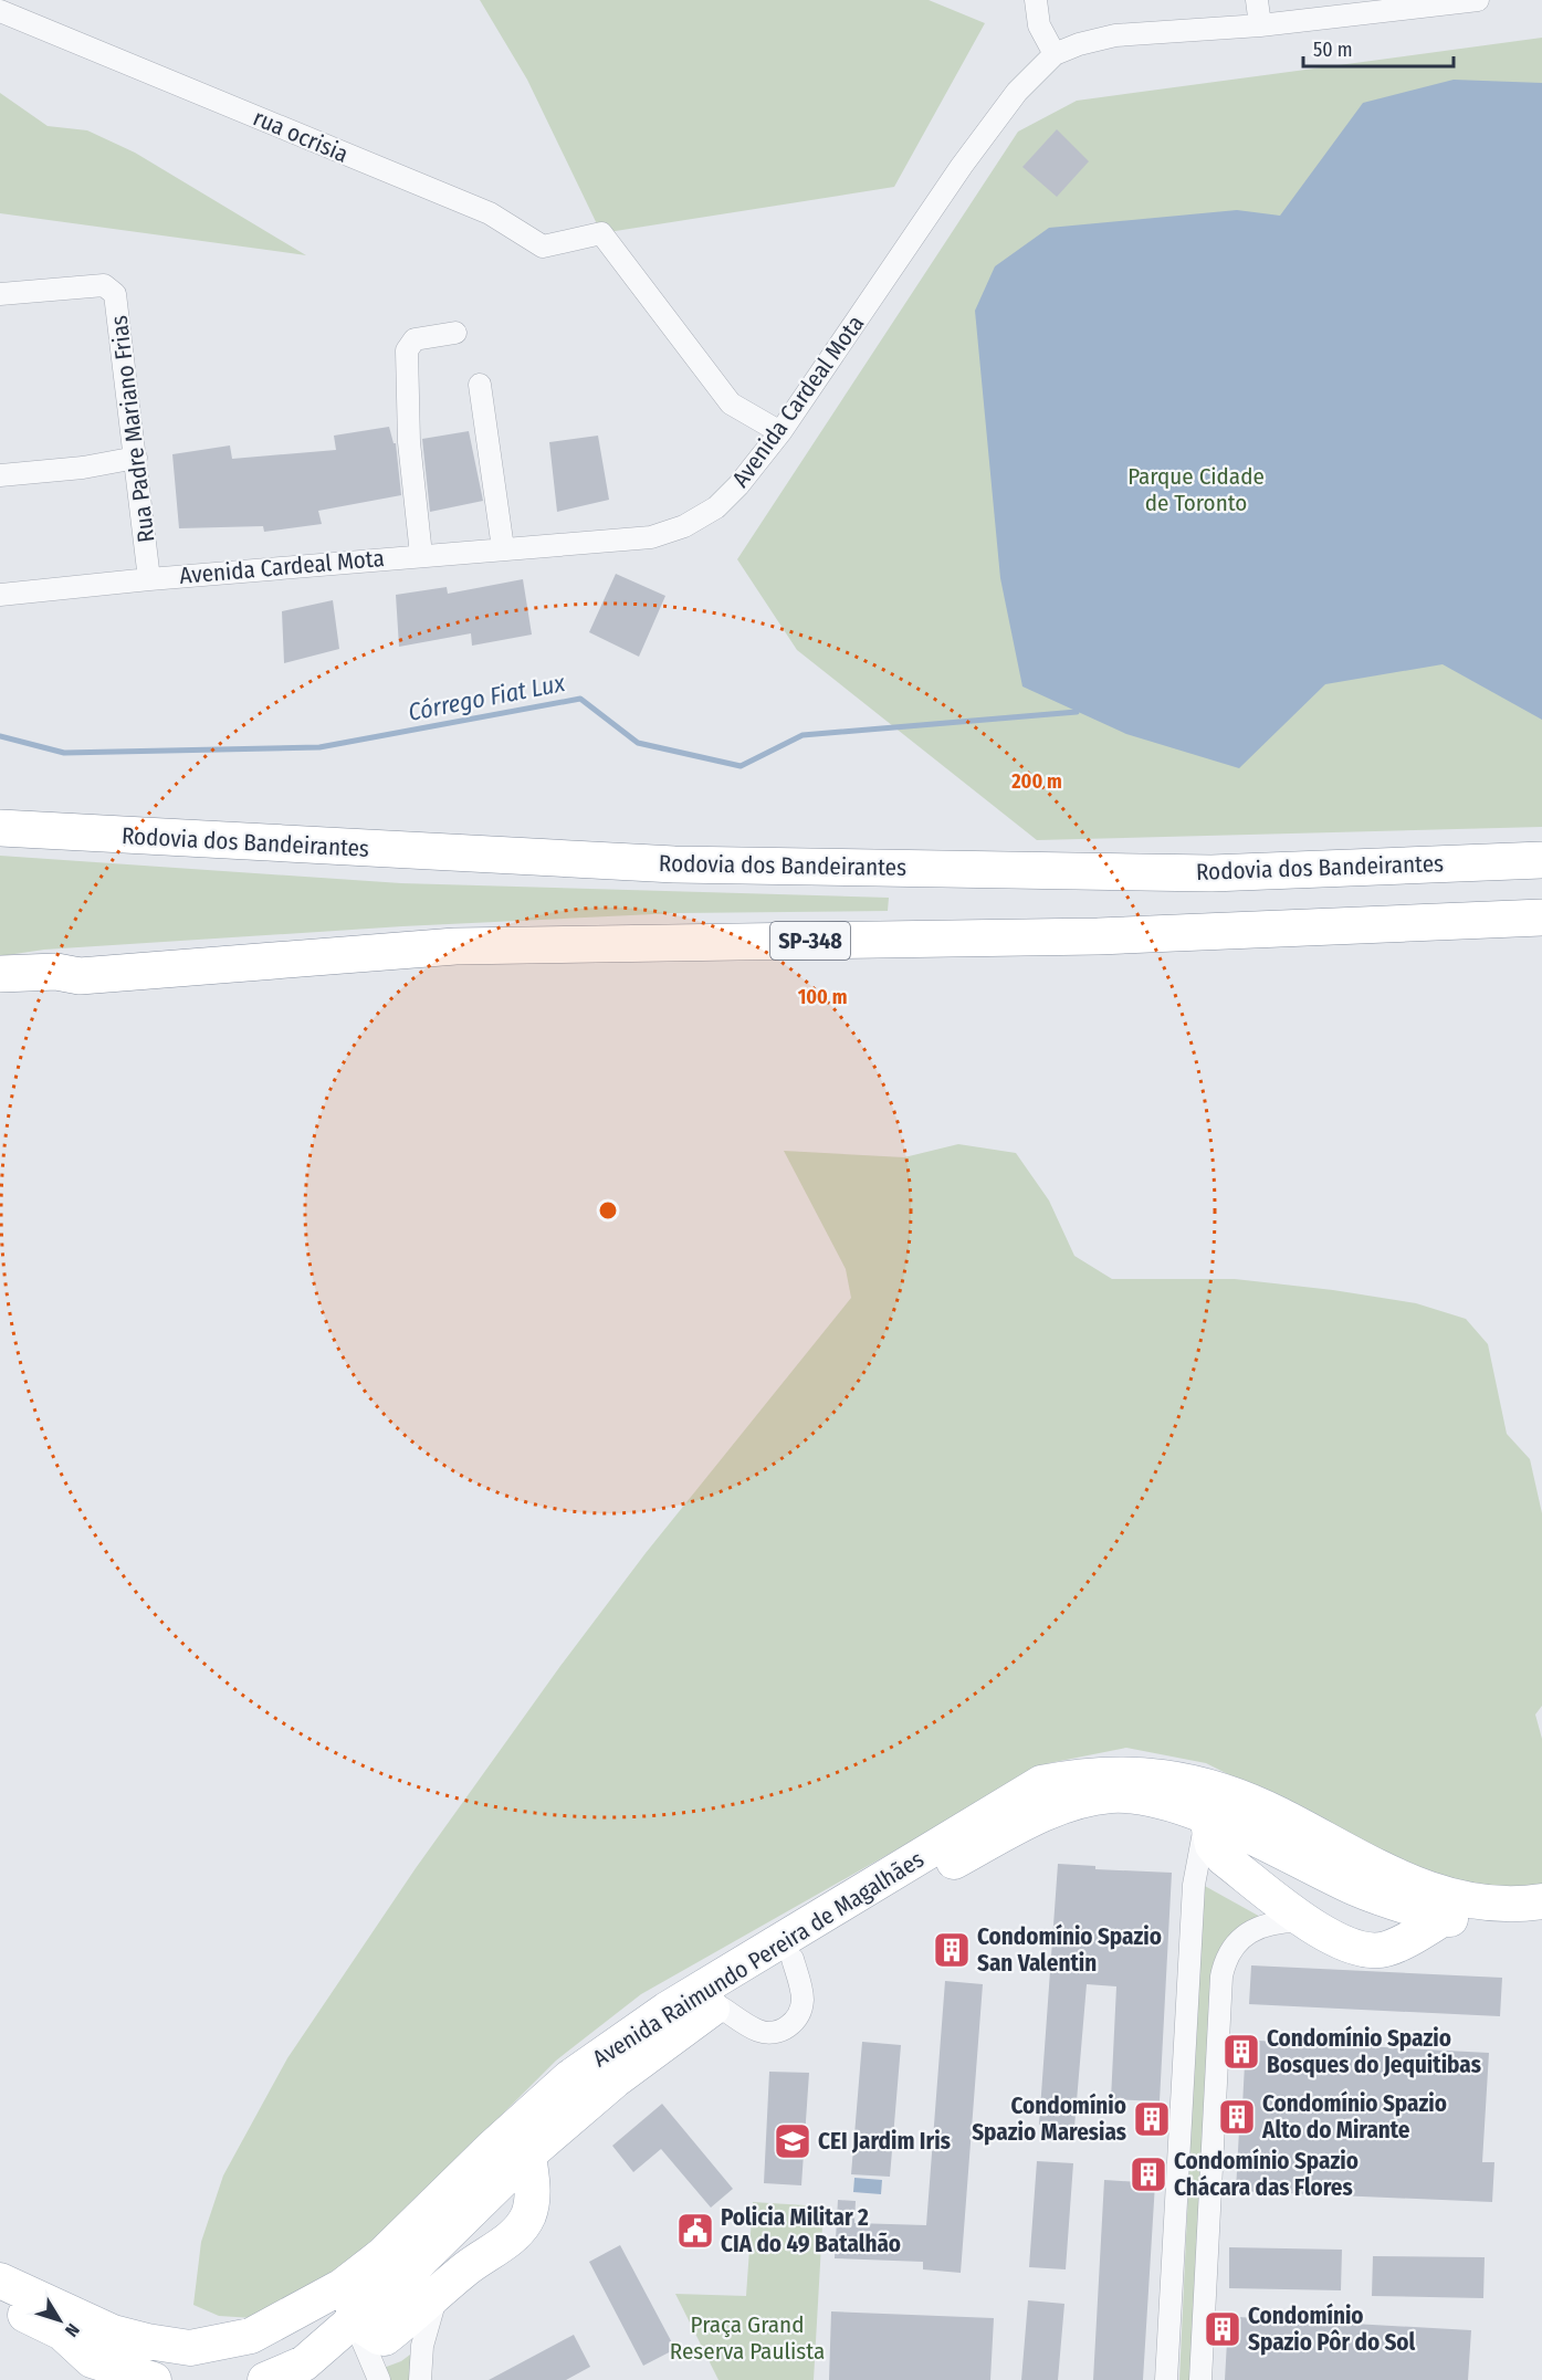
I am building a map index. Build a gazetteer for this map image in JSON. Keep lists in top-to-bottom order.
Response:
{
  "streets": {
    "highway": ["Rodovia dos Bandeirantes", "SP-348"],
    "main road": ["Avenida Raimundo Pereira de Magalhães"],
    "street": ["rua ocrisia", "Avenida Cardeal Mota", "Rua Padre Mariano Frias"]
  },
  "crossings": [
    ["rua ocrisia", "Avenida Cardeal Mota"],
    ["Avenida Cardeal Mota", "Rua Padre Mariano Frias"]
  ],
  "water": ["Córrego Fiat Lux"],
  "parks": ["Parque Cidade de Toronto", "Praça Grand Reserva Paulista"],
  "places": {
    "building": [
      "Condomínio Spazio San Valentin",
      "Condomínio Spazio Bosques do Jequitibas",
      "Condomínio Spazio Alto do Mirante",
      "Condomínio Spazio Maresias",
      "Condomínio Spazio Chácara das Flores",
      "Condomínio Spazio Pôr do Sol"
    ],
    "school or university": ["CEI Jardim Iris"],
    "public building": ["Policia Militar 2 CIA do 49 Batalhão"]
  },
  "scale_bar": "50 m",
  "north": "bottom right",
  "rings": ["200 m", "100 m"]
}
